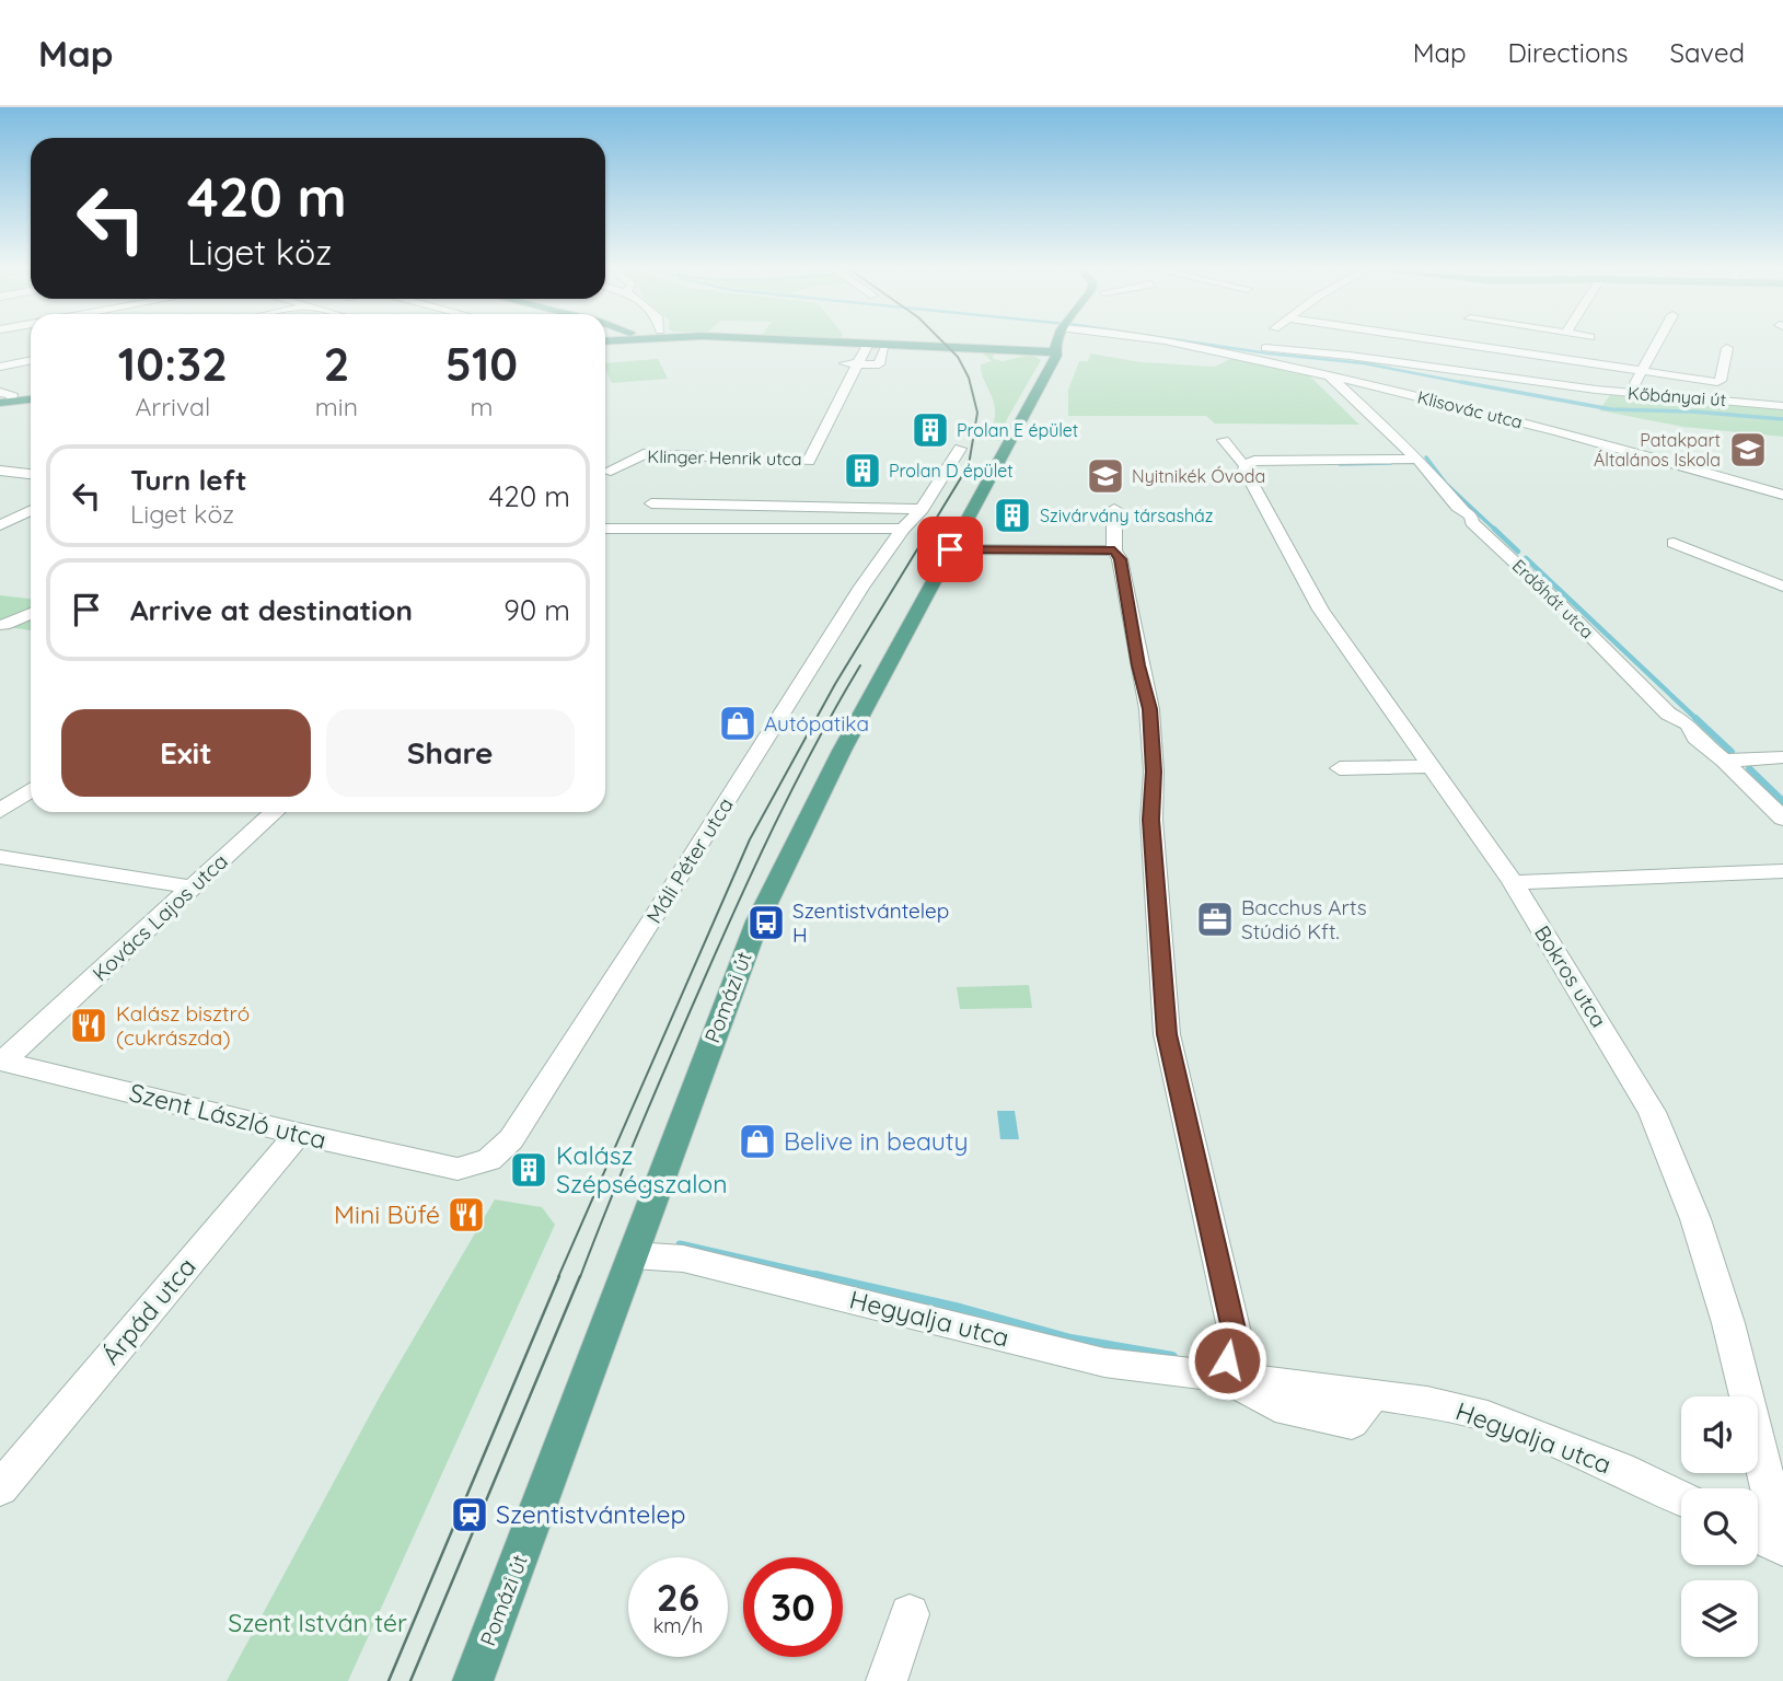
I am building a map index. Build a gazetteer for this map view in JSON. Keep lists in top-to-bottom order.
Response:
{
  "streets": {
    "main road": ["Pomázi út"],
    "street": [
      "Kőbányai út",
      "Klisovác utca",
      "Klinger Henrik utca",
      "Erdőhát utca",
      "Máli Péter utca",
      "Kovács Lajos utca",
      "Bokros utca",
      "Szent László utca",
      "Árpád utca",
      "Hegyalja utca"
    ]
  },
  "crossings": [
    ["Klisovác utca", "Erdőhát utca"],
    ["Máli Péter utca", "Szent László utca"],
    ["Kovács Lajos utca", "Szent László utca"],
    ["Pomázi út", "Hegyalja utca"],
    ["Szent László utca", "Árpád utca"]
  ],
  "parks": ["Szent István tér"],
  "places": {
    "building": [
      "Prolan E épület",
      "Prolan D épület",
      "Szivárvány társasház",
      "Kalász Szépségszalon"
    ],
    "school or university": ["Patakpart Általános Iskola", "Nyitnikék Óvoda"],
    "shop": ["Autópatika", "Belive in beauty"],
    "office": ["Bacchus Arts Stúdió Kft."],
    "bus stop": ["Szentistvántelep H"],
    "restaurant": ["Kalász bisztró (cukrászda)", "Mini Büfé"],
    "station": ["Szentistvántelep"]
  },
  "page": {
    "header": "Map",
    "nav": ["Map", "Directions", "Saved"],
    "turn": ["420 m", "Liget köz"],
    "eta": [
      "10:32",
      "Arrival",
      "2",
      "min",
      "510",
      "m"
    ],
    "list": [
      {
        "name": "Turn left",
        "note": "Liget köz",
        "value": "420 m"
      },
      {
        "name": "Arrive at destination",
        "value": "90 m"
      }
    ],
    "buttons": ["Exit", "Share"],
    "speed": "26 km/h",
    "limit": "30"
  }
}
